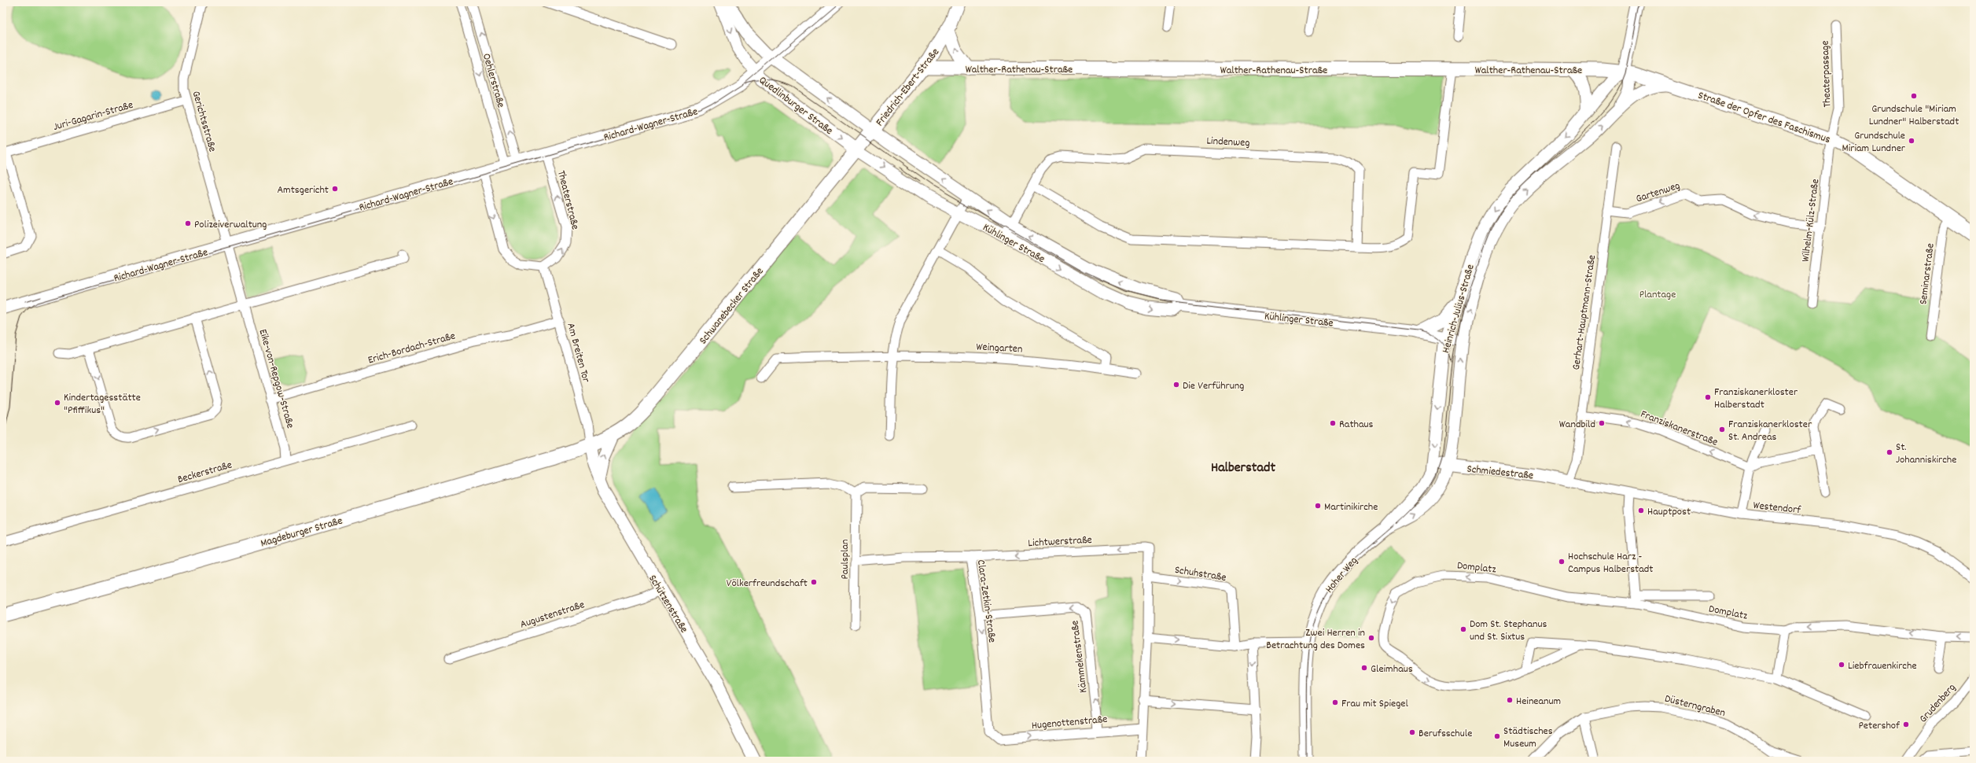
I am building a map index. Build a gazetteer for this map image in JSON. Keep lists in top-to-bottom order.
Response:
{
  "streets": {
    "main road": [
      "Walther-Rathenau-Straße",
      "Friedrich-Ebert-Straße",
      "Straße der Opfer des Faschismus",
      "Schwanebecker Straße",
      "Magdeburger Straße"
    ],
    "street": [
      "Theaterpassage",
      "Oehlerstraße",
      "Quedlinburger Straße",
      "Juri-Gagarin-Straße",
      "Gerichtsstraße",
      "Richard-Wagner-Straße",
      "Lindenweg",
      "Gartenweg",
      "Theaterstraße",
      "Wilhelm-Külz-Straße",
      "Kühlinger Straße",
      "Seminarstraße",
      "Heinrich-Julius-Straße",
      "Gerhart-Hauptmann-Straße",
      "Erich-Bordach-Straße",
      "Weingarten",
      "Am Breiten Tor",
      "Eike-von-Repgow-Straße",
      "Franziskanerstraße",
      "Beckerstraße",
      "Schmiedestraße",
      "Westendorf",
      "Lichtwerstraße",
      "Paulsplan",
      "Domplatz",
      "Schuhstraße",
      "Hoher Weg",
      "Clara-Zetkin-Straße",
      "Schützenstraße",
      "Augustenstraße",
      "Kämmekenstraße",
      "Grudenberg",
      "Düsterngraben",
      "Hugenottenstraße"
    ]
  },
  "crossings": [
    ["Walther-Rathenau-Straße", "Friedrich-Ebert-Straße"],
    ["Walther-Rathenau-Straße", "Straße der Opfer des Faschismus"],
    ["Walther-Rathenau-Straße", "Heinrich-Julius-Straße"],
    ["Theaterpassage", "Straße der Opfer des Faschismus"],
    ["Theaterpassage", "Wilhelm-Külz-Straße"],
    ["Oehlerstraße", "Richard-Wagner-Straße"],
    ["Friedrich-Ebert-Straße", "Quedlinburger Straße"],
    ["Friedrich-Ebert-Straße", "Kühlinger Straße"],
    ["Friedrich-Ebert-Straße", "Schwanebecker Straße"],
    ["Quedlinburger Straße", "Richard-Wagner-Straße"],
    ["Quedlinburger Straße", "Kühlinger Straße"],
    ["Quedlinburger Straße", "Schwanebecker Straße"],
    ["Juri-Gagarin-Straße", "Gerichtsstraße"],
    ["Straße der Opfer des Faschismus", "Wilhelm-Külz-Straße"],
    ["Straße der Opfer des Faschismus", "Seminarstraße"],
    ["Straße der Opfer des Faschismus", "Heinrich-Julius-Straße"],
    ["Gerichtsstraße", "Richard-Wagner-Straße"],
    ["Gerichtsstraße", "Eike-von-Repgow-Straße"],
    ["Richard-Wagner-Straße", "Theaterstraße"],
    ["Richard-Wagner-Straße", "Eike-von-Repgow-Straße"],
    ["Lindenweg", "Kühlinger Straße"],
    ["Gartenweg", "Wilhelm-Külz-Straße"],
    ["Gartenweg", "Gerhart-Hauptmann-Straße"],
    ["Theaterstraße", "Am Breiten Tor"],
    ["Kühlinger Straße", "Schwanebecker Straße"],
    ["Kühlinger Straße", "Heinrich-Julius-Straße"],
    ["Schwanebecker Straße", "Am Breiten Tor"],
    ["Schwanebecker Straße", "Magdeburger Straße"],
    ["Schwanebecker Straße", "Schützenstraße"],
    ["Heinrich-Julius-Straße", "Schmiedestraße"],
    ["Heinrich-Julius-Straße", "Hoher Weg"],
    ["Gerhart-Hauptmann-Straße", "Franziskanerstraße"],
    ["Gerhart-Hauptmann-Straße", "Schmiedestraße"],
    ["Gerhart-Hauptmann-Straße", "Westendorf"],
    ["Erich-Bordach-Straße", "Am Breiten Tor"],
    ["Erich-Bordach-Straße", "Eike-von-Repgow-Straße"],
    ["Am Breiten Tor", "Magdeburger Straße"],
    ["Am Breiten Tor", "Schützenstraße"],
    ["Eike-von-Repgow-Straße", "Beckerstraße"],
    ["Schmiedestraße", "Westendorf"],
    ["Schmiedestraße", "Hoher Weg"],
    ["Magdeburger Straße", "Schützenstraße"],
    ["Lichtwerstraße", "Schuhstraße"],
    ["Lichtwerstraße", "Clara-Zetkin-Straße"],
    ["Paulsplan", "Clara-Zetkin-Straße"],
    ["Clara-Zetkin-Straße", "Kämmekenstraße"],
    ["Clara-Zetkin-Straße", "Hugenottenstraße"],
    ["Schützenstraße", "Augustenstraße"],
    ["Kämmekenstraße", "Hugenottenstraße"]
  ],
  "one_way": [
    "Gartenweg",
    "Theaterstraße",
    "Franziskanerstraße",
    "Lichtwerstraße",
    "Clara-Zetkin-Straße",
    "Hugenottenstraße"
  ],
  "districts": ["Halberstadt"],
  "parks": ["Plantage"],
  "places": [
    "Grundschule \"Miriam Lundner\" Halberstadt",
    "Grundschule Miriam Lundner",
    "Amtsgericht",
    "Polizeiverwaltung",
    "Die Verführung",
    "Franziskanerkloster Halberstadt",
    "Kindertagesstätte \"Pfiffikus\"",
    "Rathaus",
    "Wandbild",
    "Franziskanerkloster St. Andreas",
    "St. Johanniskirche",
    "Martinikirche",
    "Hauptpost",
    "Hochschule Harz - Campus Halberstadt",
    "Völkerfreundschaft",
    "Dom St. Stephanus und St. Sixtus",
    "Zwei Herren in Betrachtung des Domes",
    "Liebfrauenkirche",
    "Gleimhaus",
    "Heineanum",
    "Frau mit Spiegel",
    "Petershof",
    "Berufsschule",
    "Städtisches Museum"
  ]
}
